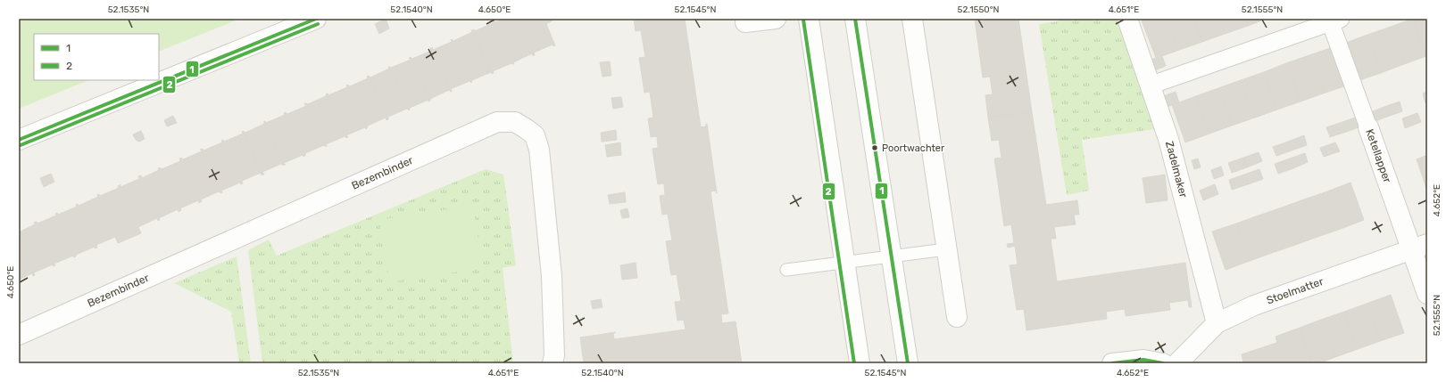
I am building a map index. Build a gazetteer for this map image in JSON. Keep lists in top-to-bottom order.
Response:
{
  "streets": {
    "street": [
      "Ketellapper",
      "Zadelmaker",
      "Bezembinder",
      "Stoelmatter"
    ]
  },
  "crossings": [
    ["Ketellapper", "Stoelmatter"],
    ["Zadelmaker", "Stoelmatter"]
  ],
  "places": ["Poortwachter"],
  "lines": ["transit line 1", "transit line 2"],
  "legend": ["1", "2"],
  "coordinates": [
    "52.1535°N",
    "52.1540°N",
    "4.650°E",
    "52.1545°N",
    "52.1550°N",
    "4.651°E",
    "52.1555°N",
    "4.652°E"
  ]
}
